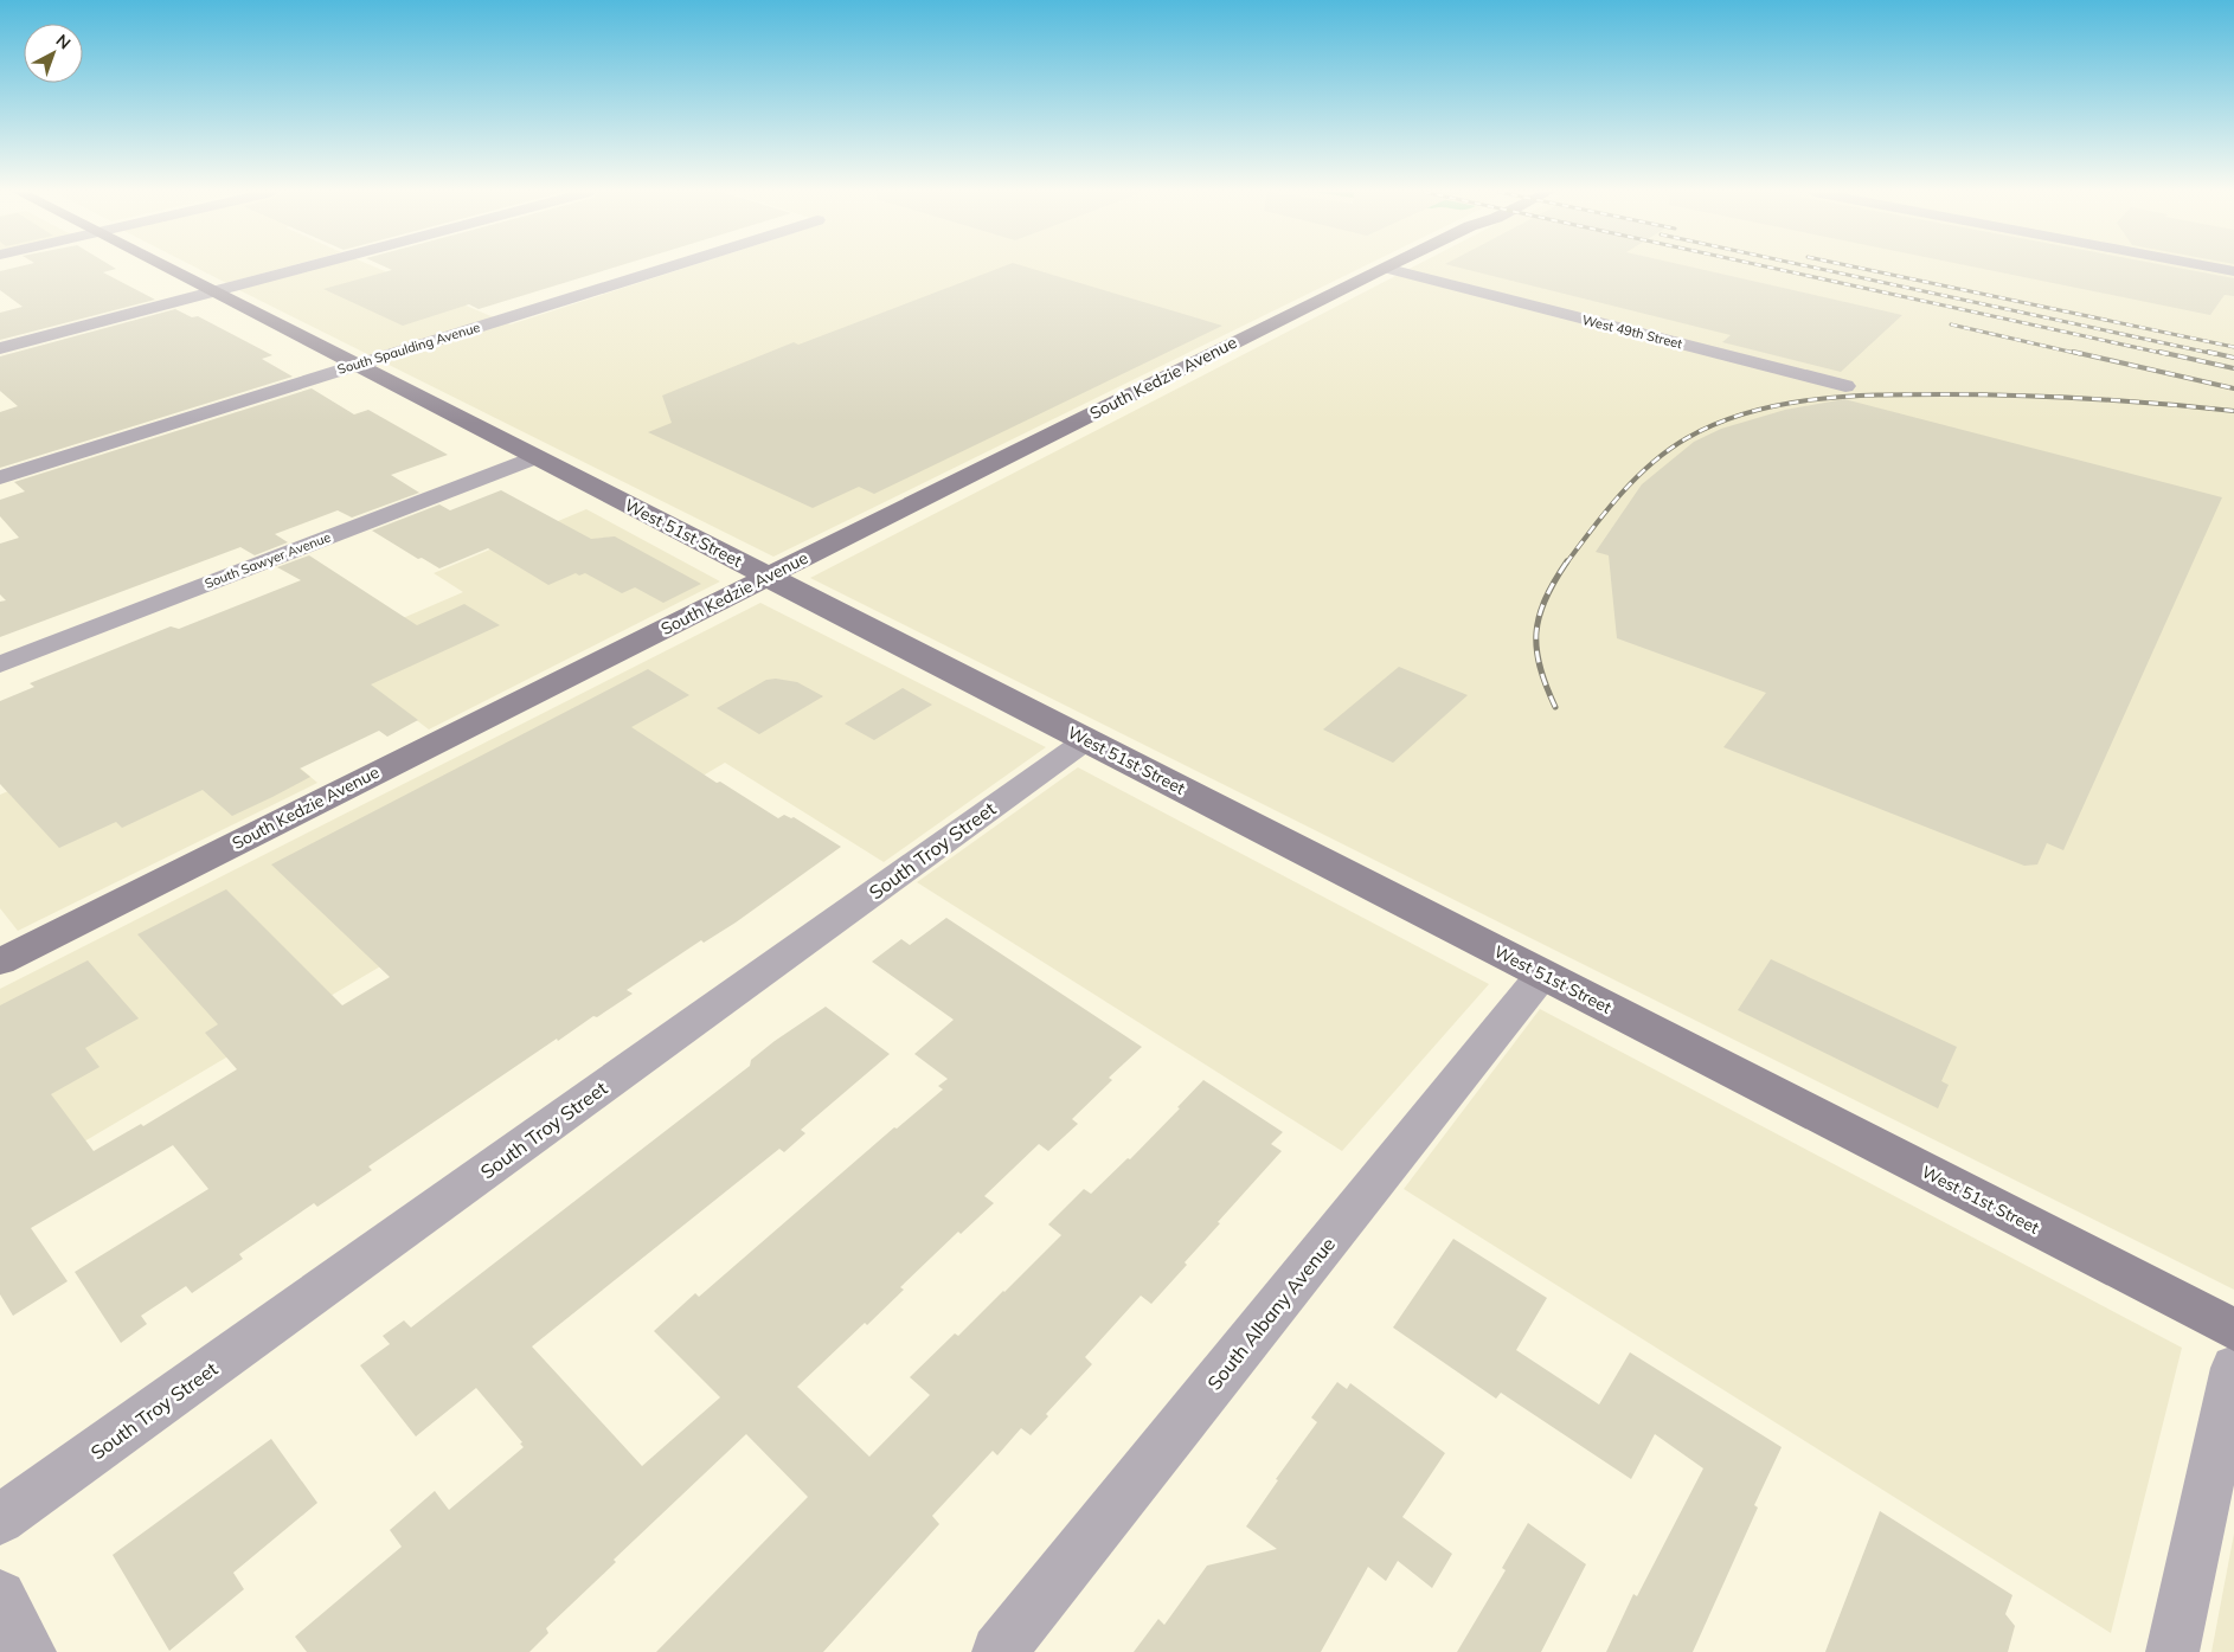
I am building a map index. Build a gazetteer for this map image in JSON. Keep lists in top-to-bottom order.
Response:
{
  "streets": {
    "street": [
      "West 49th Street",
      "South Spaulding Avenue",
      "South Kedzie Avenue",
      "West 51st Street",
      "South Sawyer Avenue",
      "South Troy Street",
      "South Albany Avenue"
    ]
  },
  "crossings": [
    ["South Spaulding Avenue", "West 51st Street"],
    ["South Kedzie Avenue", "West 51st Street"],
    ["West 51st Street", "South Sawyer Avenue"],
    ["West 51st Street", "South Troy Street"],
    ["West 51st Street", "South Albany Avenue"]
  ],
  "north": "top right"
}
